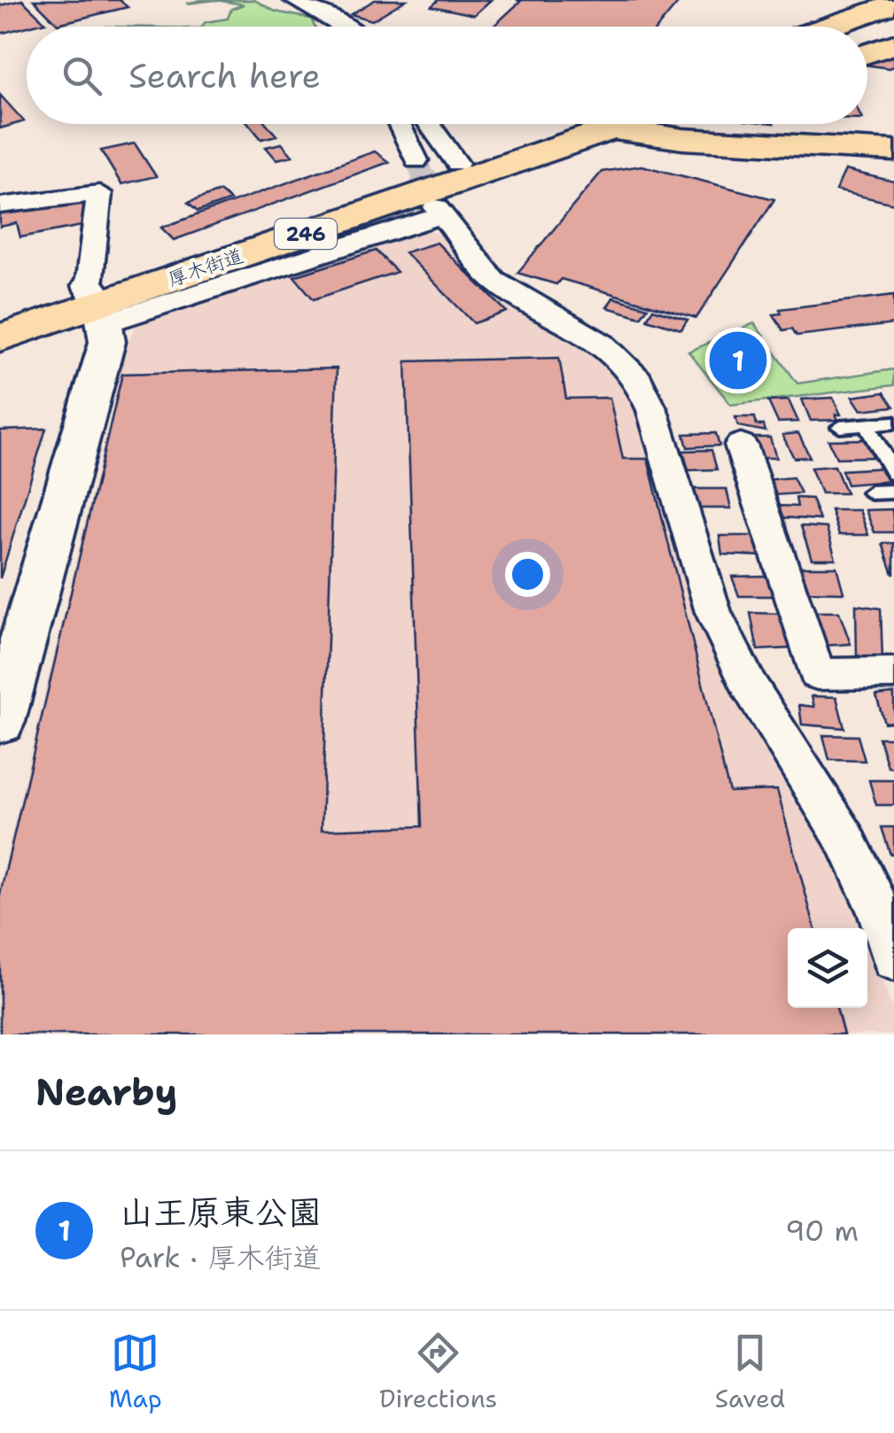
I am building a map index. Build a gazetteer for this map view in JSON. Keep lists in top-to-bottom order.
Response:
{
  "streets": {
    "highway": ["246", "厚木街道"]
  },
  "page": {
    "search": "Search here",
    "pins": "1",
    "heading": "Nearby",
    "list": [
      {
        "mark": "1",
        "name": "山王原東公園",
        "note": "Park · 厚木街道",
        "value": "90 m"
      }
    ],
    "nav": ["Map", "Directions", "Saved"]
  }
}
